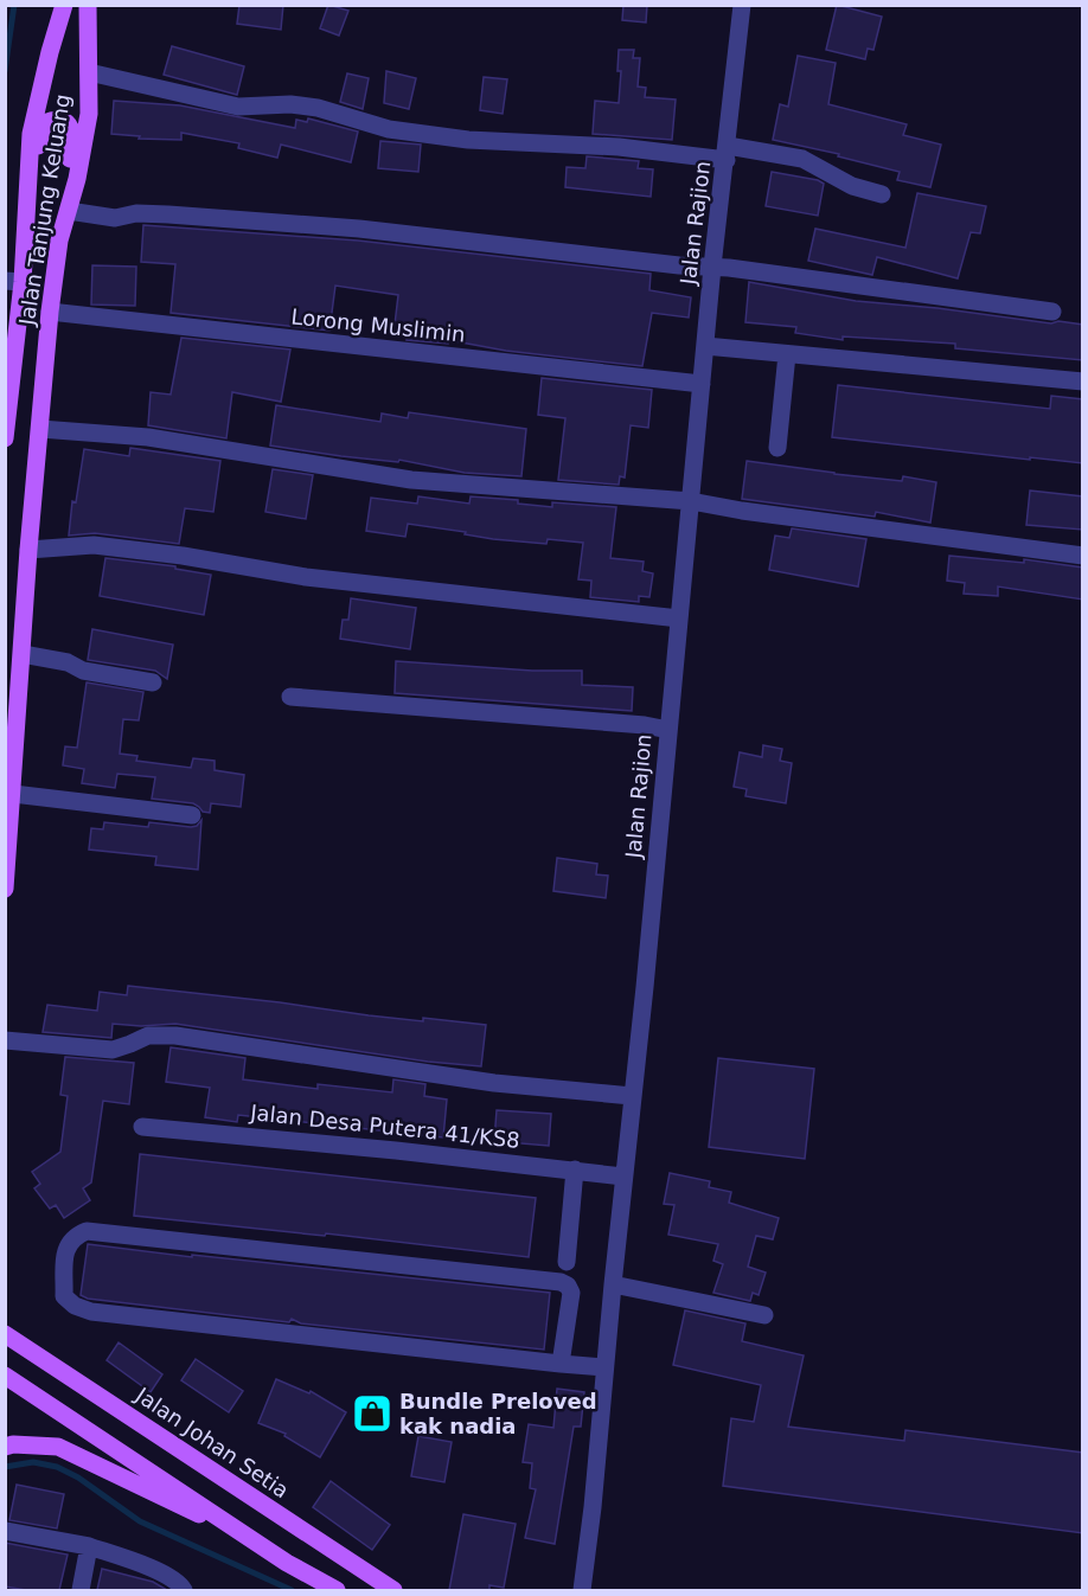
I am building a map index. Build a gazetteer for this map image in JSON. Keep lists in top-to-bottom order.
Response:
{
  "streets": {
    "main road": ["Jalan Tanjung Keluang", "Jalan Johan Setia"],
    "street": ["Jalan Rajion", "Lorong Muslimin", "Jalan Desa Putera 41/KS8"]
  },
  "crossings": [
    ["Jalan Tanjung Keluang", "Lorong Muslimin"],
    ["Jalan Rajion", "Lorong Muslimin"],
    ["Jalan Rajion", "Jalan Desa Putera 41/KS8"]
  ],
  "places": {
    "shop": ["Bundle Preloved kak nadia"]
  }
}
